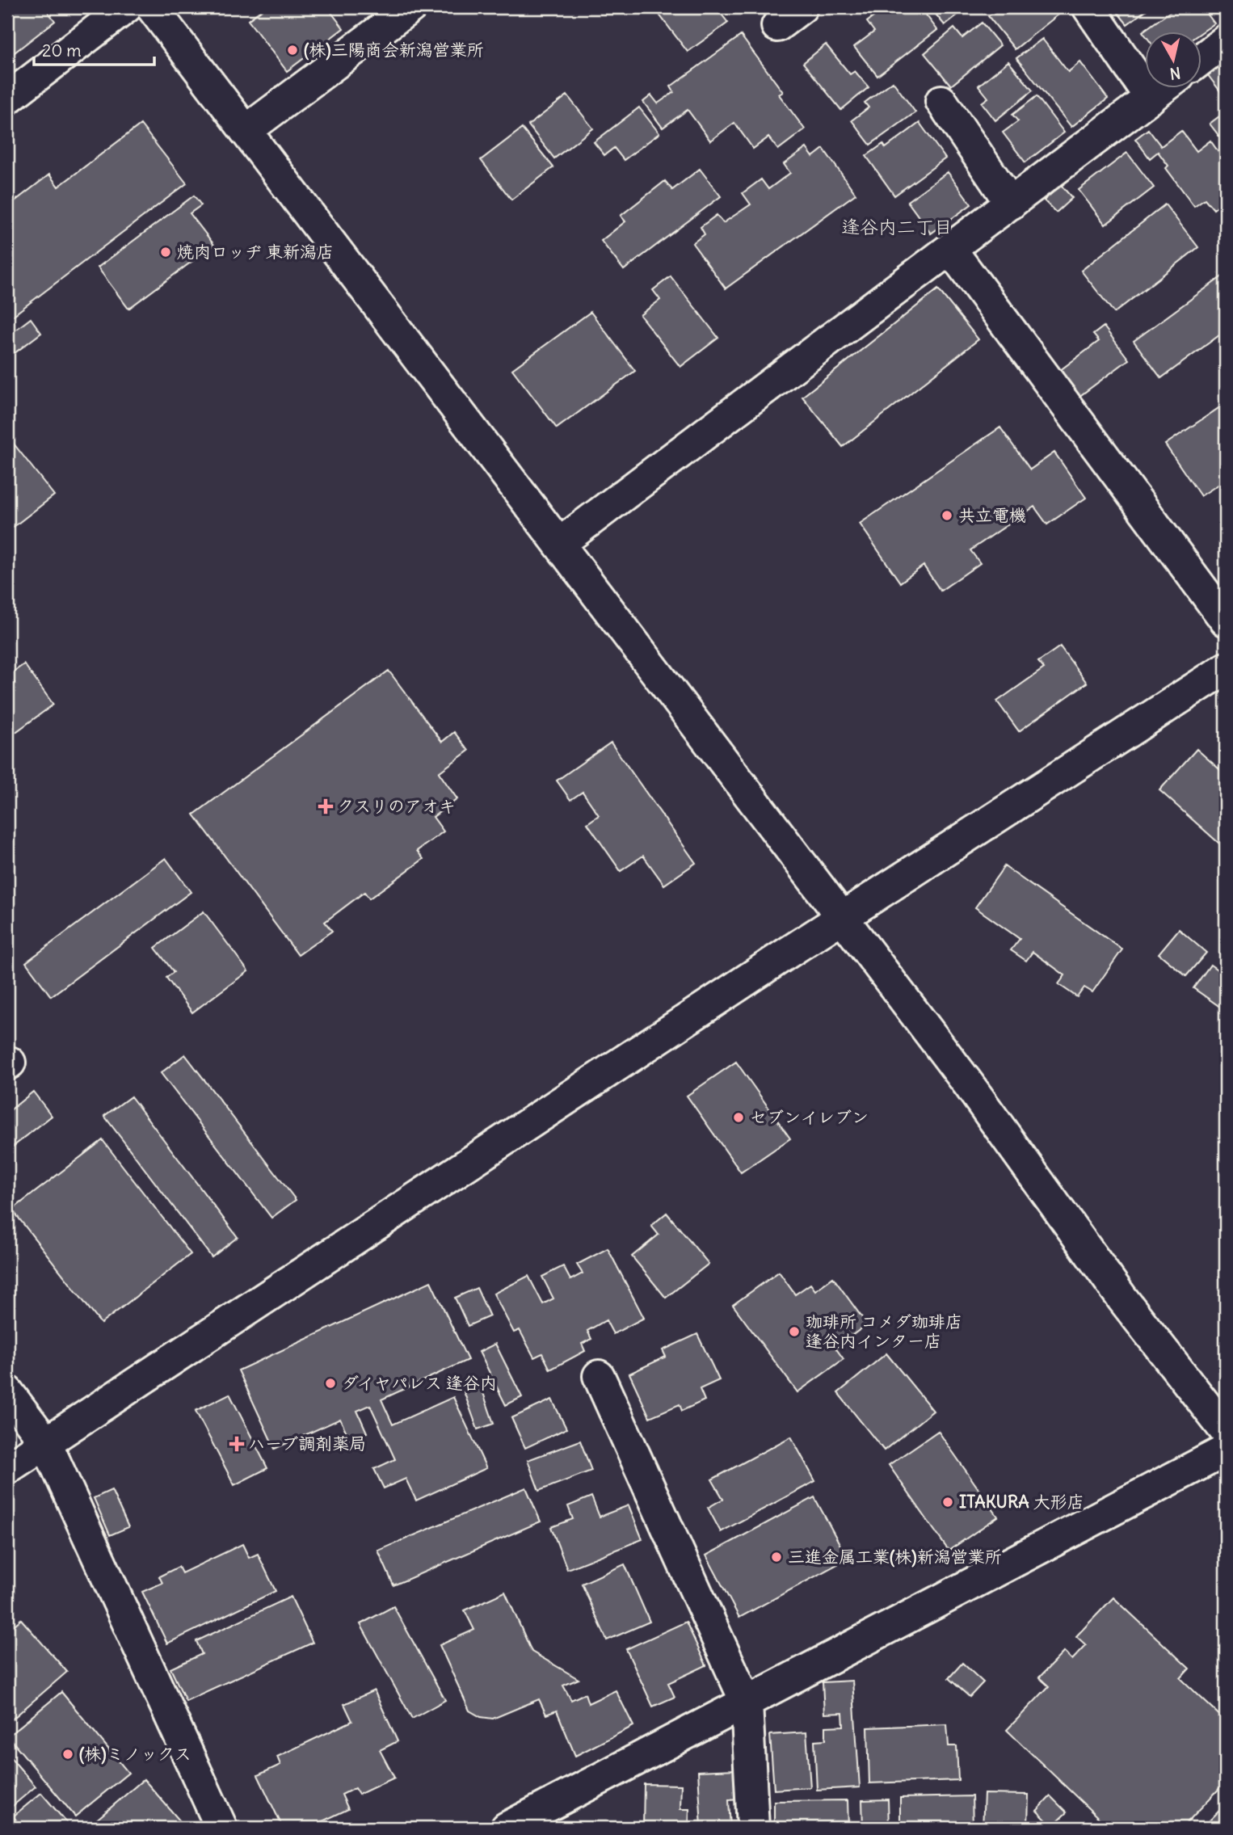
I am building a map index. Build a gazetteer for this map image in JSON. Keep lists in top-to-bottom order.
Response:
{
  "districts": ["逢谷内二丁目"],
  "places": {
    "other": [
      "(株)三陽商会新潟営業所",
      "焼肉ロッヂ 東新潟店",
      "共立電機",
      "セブンイレブン",
      "珈琲所 コメダ珈琲店 逢谷内インター店",
      "ダイヤパレス 逢谷内",
      "ITAKURA 大形店",
      "三進金属工業(株)新潟営業所",
      "(株)ミノックス"
    ],
    "health": ["クスリのアオキ", "ハーブ調剤薬局"]
  },
  "scale_bar": "20 m",
  "north": "bottom"
}
